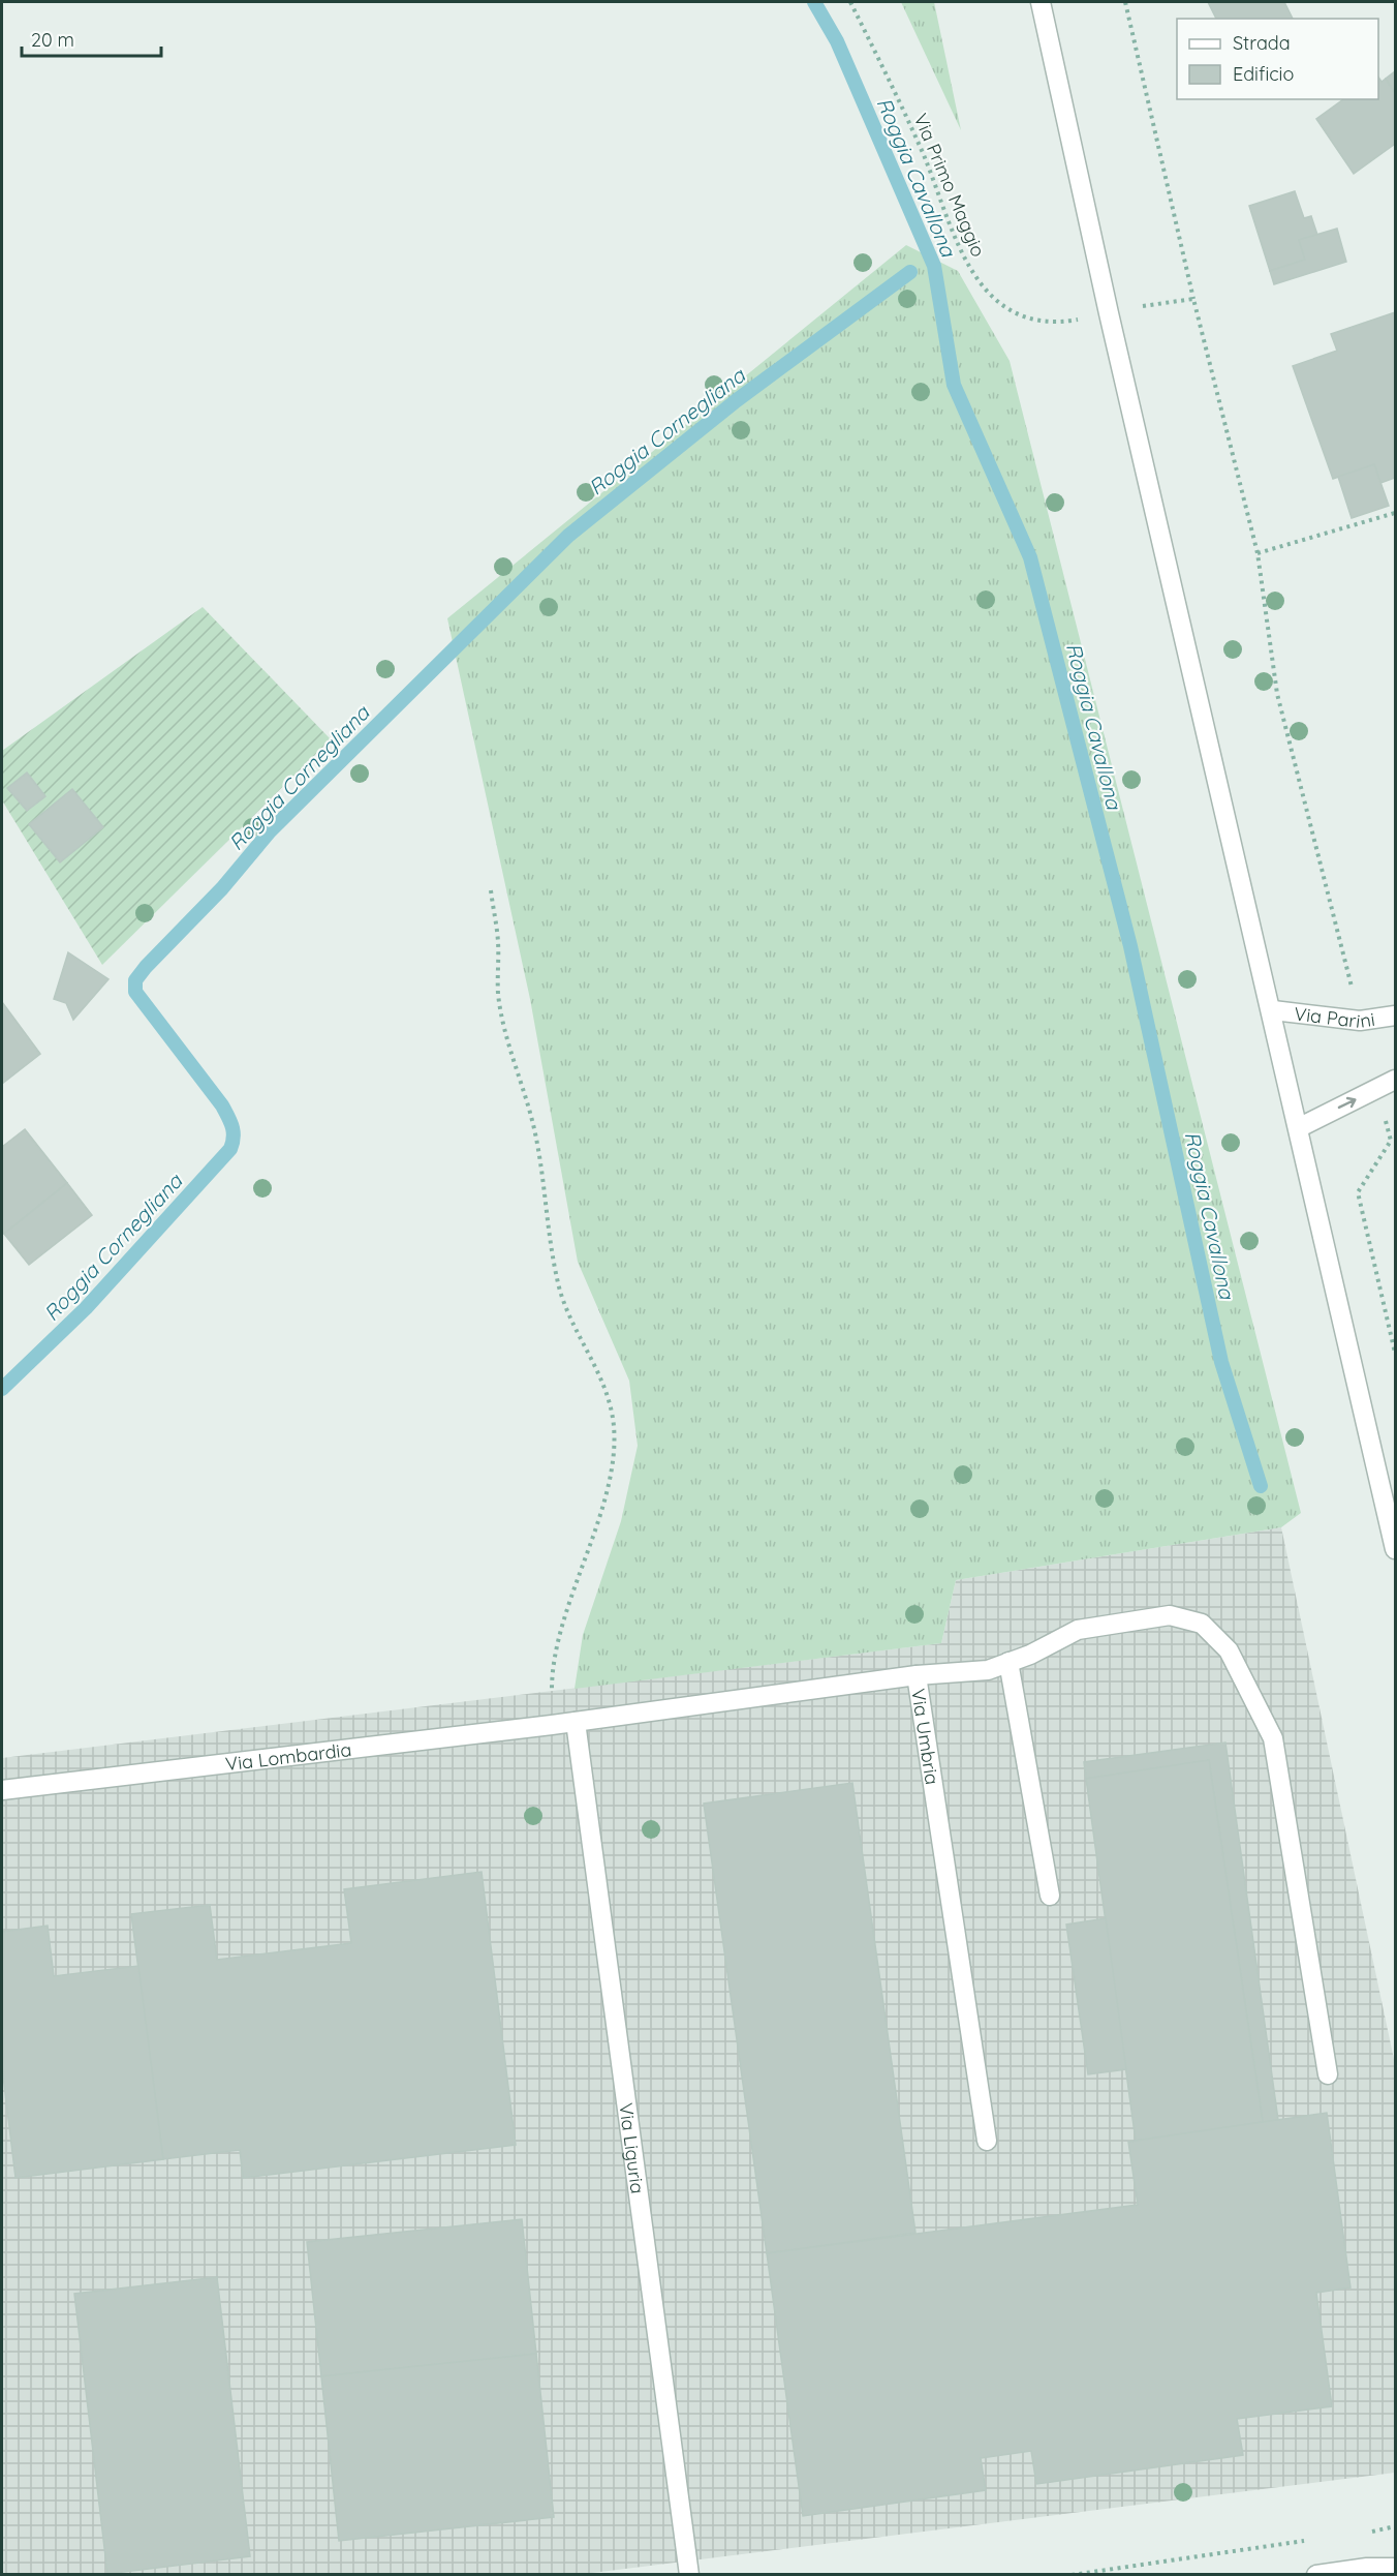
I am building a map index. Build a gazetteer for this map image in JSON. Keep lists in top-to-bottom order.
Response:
{
  "streets": {
    "street": [
      "Via Parini",
      "Via Umbria",
      "Via Lombardia",
      "Via Liguria"
    ],
    "path": ["Via Primo Maggio"]
  },
  "crossings": [
    ["Via Umbria", "Via Lombardia"],
    ["Via Umbria", "Via Liguria"],
    ["Via Lombardia", "Via Liguria"]
  ],
  "water": ["Roggia Cavallona", "Roggia Cornegliana"],
  "legend": ["Strada", "Edificio"],
  "scale_bar": "20 m"
}
